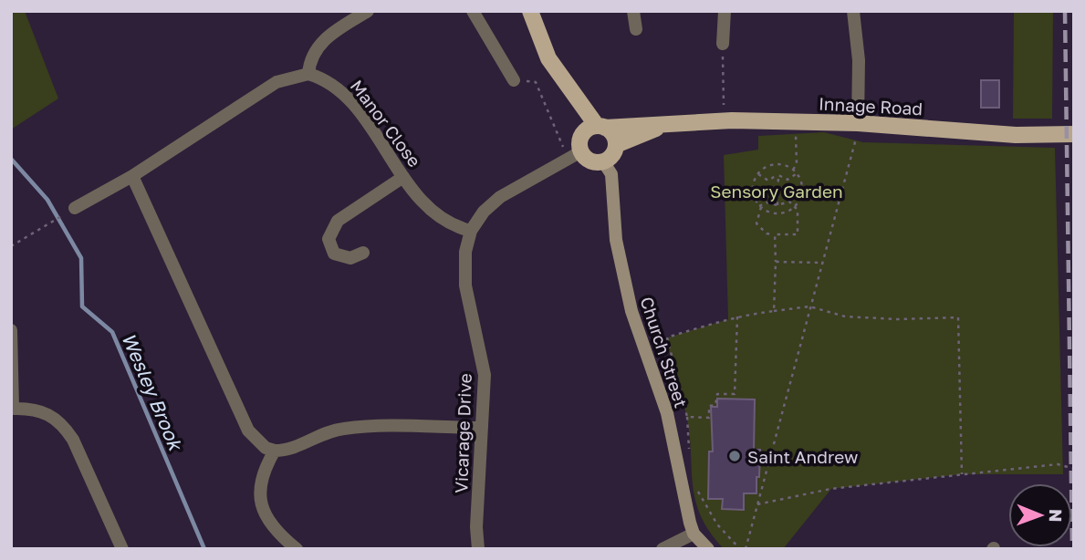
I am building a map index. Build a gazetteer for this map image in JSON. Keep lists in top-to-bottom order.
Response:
{
  "streets": {
    "main road": ["Innage Road"],
    "street": ["Manor Close", "Church Street", "Vicarage Drive"]
  },
  "crossings": [
    ["Manor Close", "Vicarage Drive"],
    ["Church Street", "Vicarage Drive"]
  ],
  "water": ["Wesley Brook"],
  "parks": ["Sensory Garden"],
  "places": ["Saint Andrew"],
  "north": "right"
}
